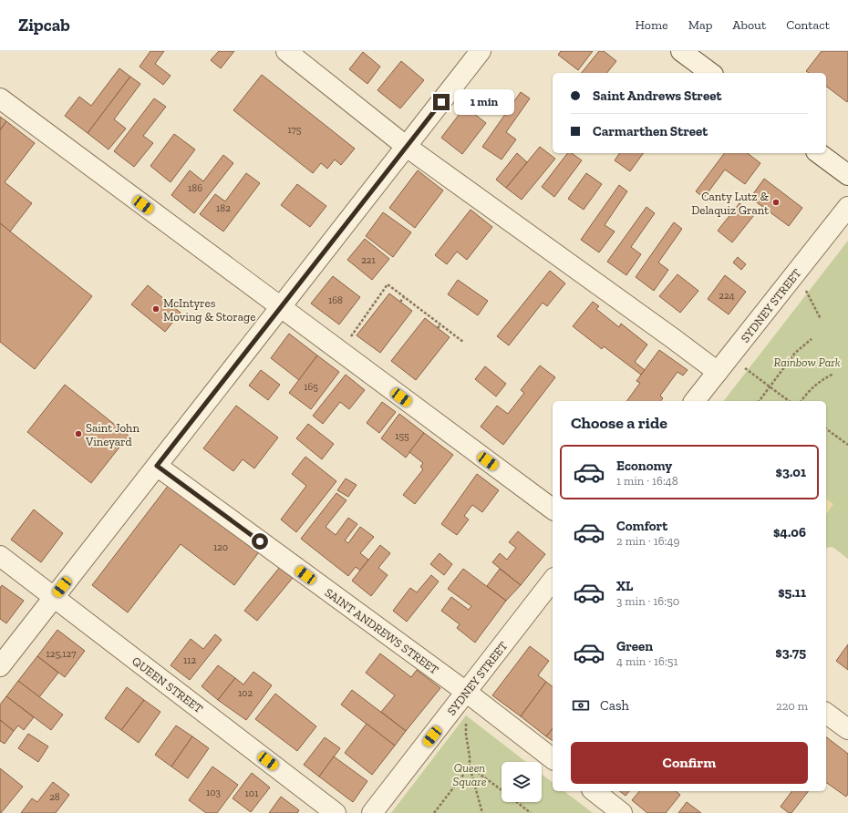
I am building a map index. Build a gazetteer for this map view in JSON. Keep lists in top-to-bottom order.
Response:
{
  "streets": {
    "street": ["SYDNEY STREET", "SAINT ANDREWS STREET", "QUEEN STREET"]
  },
  "crossings": [
    ["SYDNEY STREET", "SAINT ANDREWS STREET"]
  ],
  "parks": ["Rainbow Park", "Queen Square"],
  "places": ["Canty Lutz & Delaquiz Grant", "McIntyres Moving & Storage", "Saint John Vineyard"],
  "house_numbers": [
    "175",
    "186",
    "182",
    "221",
    "224",
    "168",
    "165",
    "155",
    "120",
    "125,127",
    "112",
    "102",
    "103",
    "101",
    "28"
  ],
  "page": {
    "header": "Zipcab",
    "nav": [
      "Home",
      "Map",
      "About",
      "Contact"
    ],
    "banner": ["Saint Andrews Street", "Carmarthen Street"],
    "bubble": "1 min",
    "heading": "Choose a ride",
    "list": [
      {
        "name": "Economy",
        "note": "1 min · 16:48",
        "value": "$3.01"
      },
      {
        "name": "Comfort",
        "note": "2 min · 16:49",
        "value": "$4.06"
      },
      {
        "name": "XL",
        "note": "3 min · 16:50",
        "value": "$5.11"
      },
      {
        "name": "Green",
        "note": "4 min · 16:51",
        "value": "$3.75"
      }
    ],
    "pay": ["Cash", "220 m"],
    "buttons": "Confirm"
  }
}
